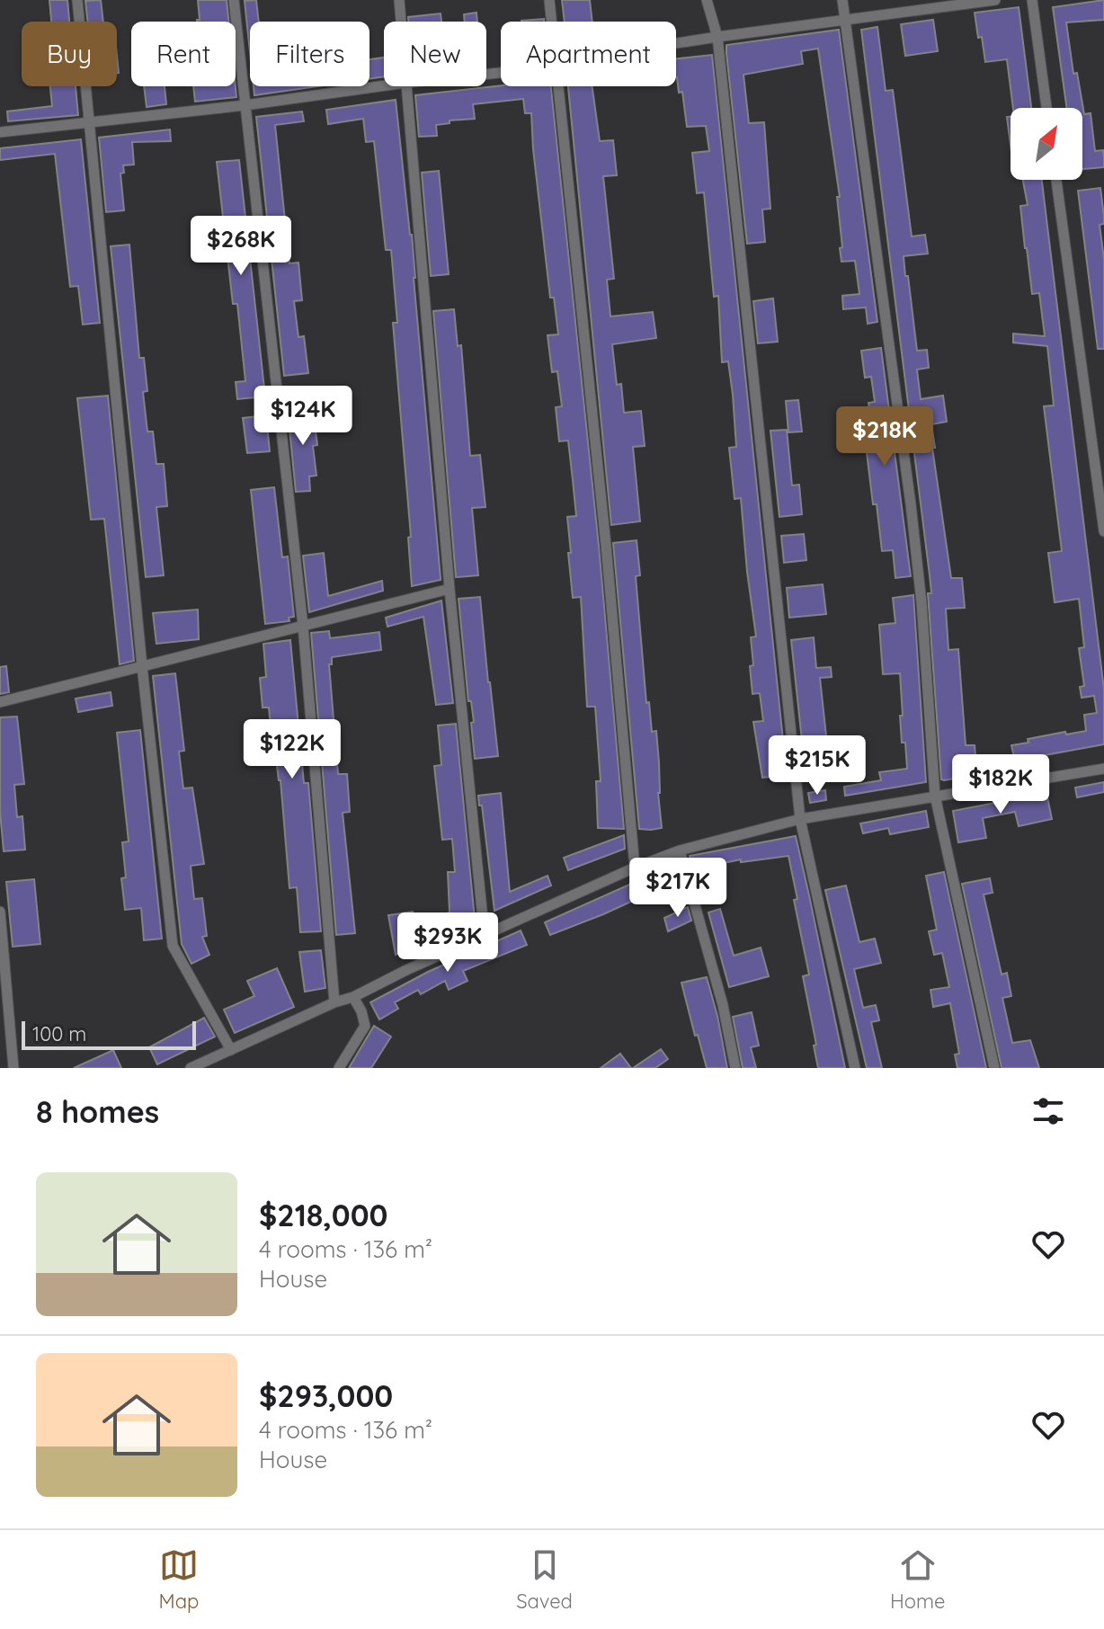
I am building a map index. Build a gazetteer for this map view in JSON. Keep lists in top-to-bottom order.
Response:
{
  "scale_bar": "100 m",
  "north": "top right",
  "page": {
    "chip": [
      "Buy",
      "Rent",
      "Filters",
      "New",
      "Apartment"
    ],
    "price": [
      "$268K",
      "$124K",
      "$218K",
      "$122K",
      "$215K",
      "$182K",
      "$217K",
      "$293K"
    ],
    "scale": "100 m",
    "heading": "8 homes",
    "list": [
      {
        "name": "$218,000",
        "note": "4 rooms · 136 m² · House"
      },
      {
        "name": "$293,000",
        "note": "4 rooms · 136 m² · House"
      }
    ],
    "tabs": ["Map", "Saved", "Home"]
  }
}
